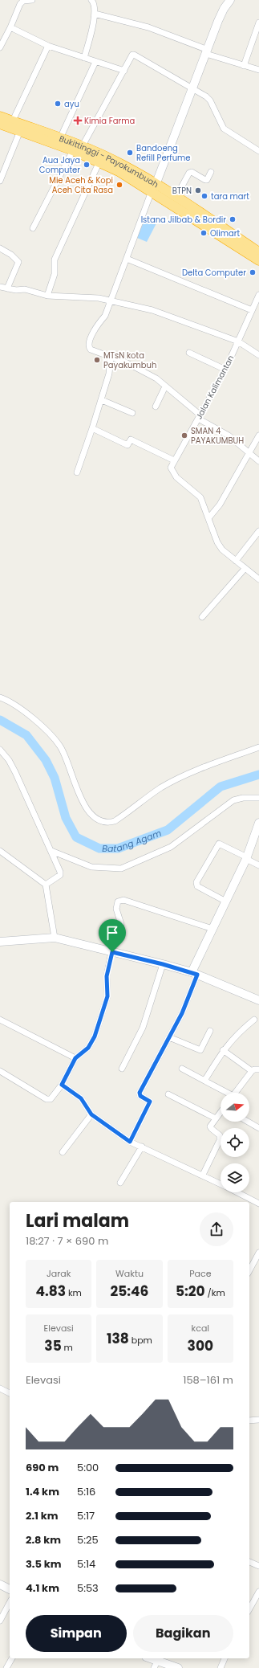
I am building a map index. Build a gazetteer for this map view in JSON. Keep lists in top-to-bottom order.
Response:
{
  "streets": {
    "highway": ["Bukittinggi - Payokumbuah"],
    "street": ["Jalan Kalimantan"]
  },
  "water": ["Batang Agam"],
  "places": {
    "other": [
      "ayu",
      "Bandoeng Refill Perfume",
      "Aua Jaya Computer",
      "Mie Aceh & Kopi Aceh Cita Rasa",
      "BTPN",
      "tara mart",
      "Istana Jilbab & Bordir",
      "Olimart",
      "Delta Computer",
      "MTsN kota Payakumbuh",
      "SMAN 4 PAYAKUMBUH"
    ],
    "health": ["Kimia Farma"]
  },
  "north": "right",
  "page": {
    "heading": ["Lari malam", "18:27 · 7 × 690 m"],
    "stats": [
      ["Jarak", "4.83 km"],
      ["Waktu", "25:46"],
      ["Pace", "5:20 /km"],
      ["Elevasi", "35 m"],
      ["138 bpm"],
      ["kcal", "300"]
    ],
    "chart": ["Elevasi", "158–161 m"],
    "list": [
      {
        "name": "690 m",
        "note": "5:00"
      },
      {
        "name": "1.4 km",
        "note": "5:16"
      },
      {
        "name": "2.1 km",
        "note": "5:17"
      },
      {
        "name": "2.8 km",
        "note": "5:25"
      },
      {
        "name": "3.5 km",
        "note": "5:14"
      },
      {
        "name": "4.1 km",
        "note": "5:53"
      }
    ],
    "buttons": ["Simpan", "Bagikan"]
  }
}
